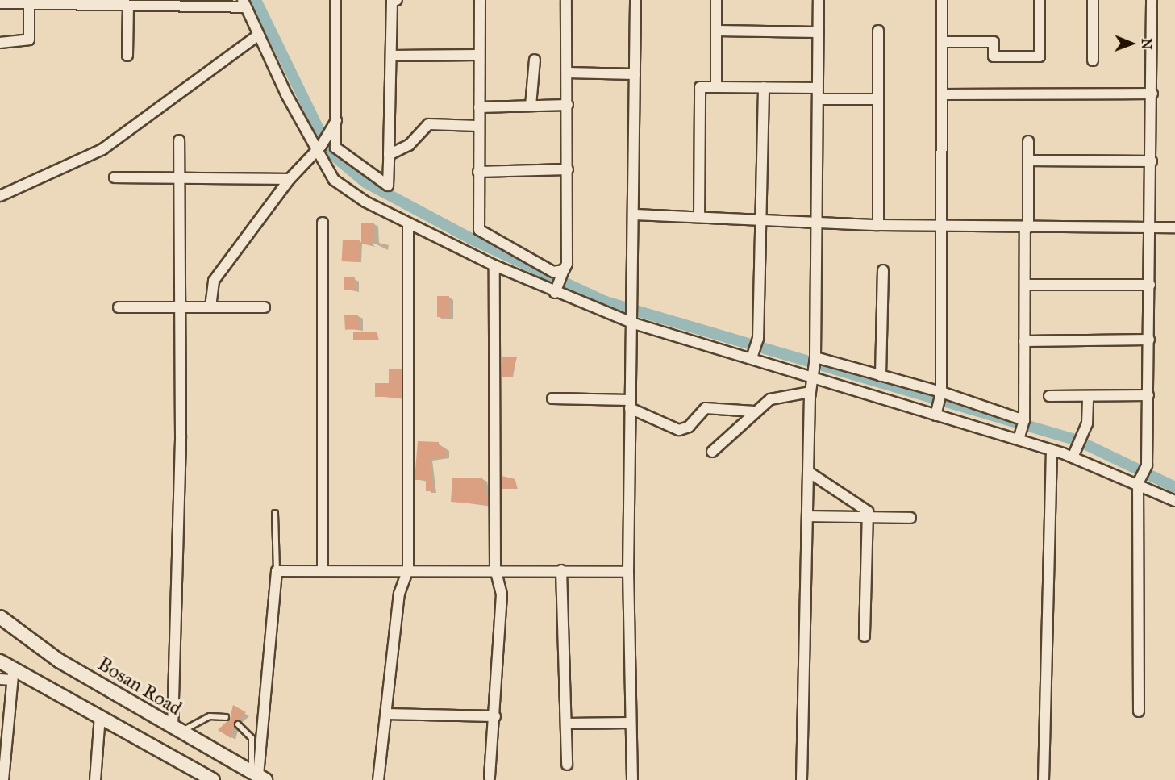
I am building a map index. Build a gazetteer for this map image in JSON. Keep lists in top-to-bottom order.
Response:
{
  "streets": {
    "main road": ["Bosan Road"]
  },
  "north": "right"
}
